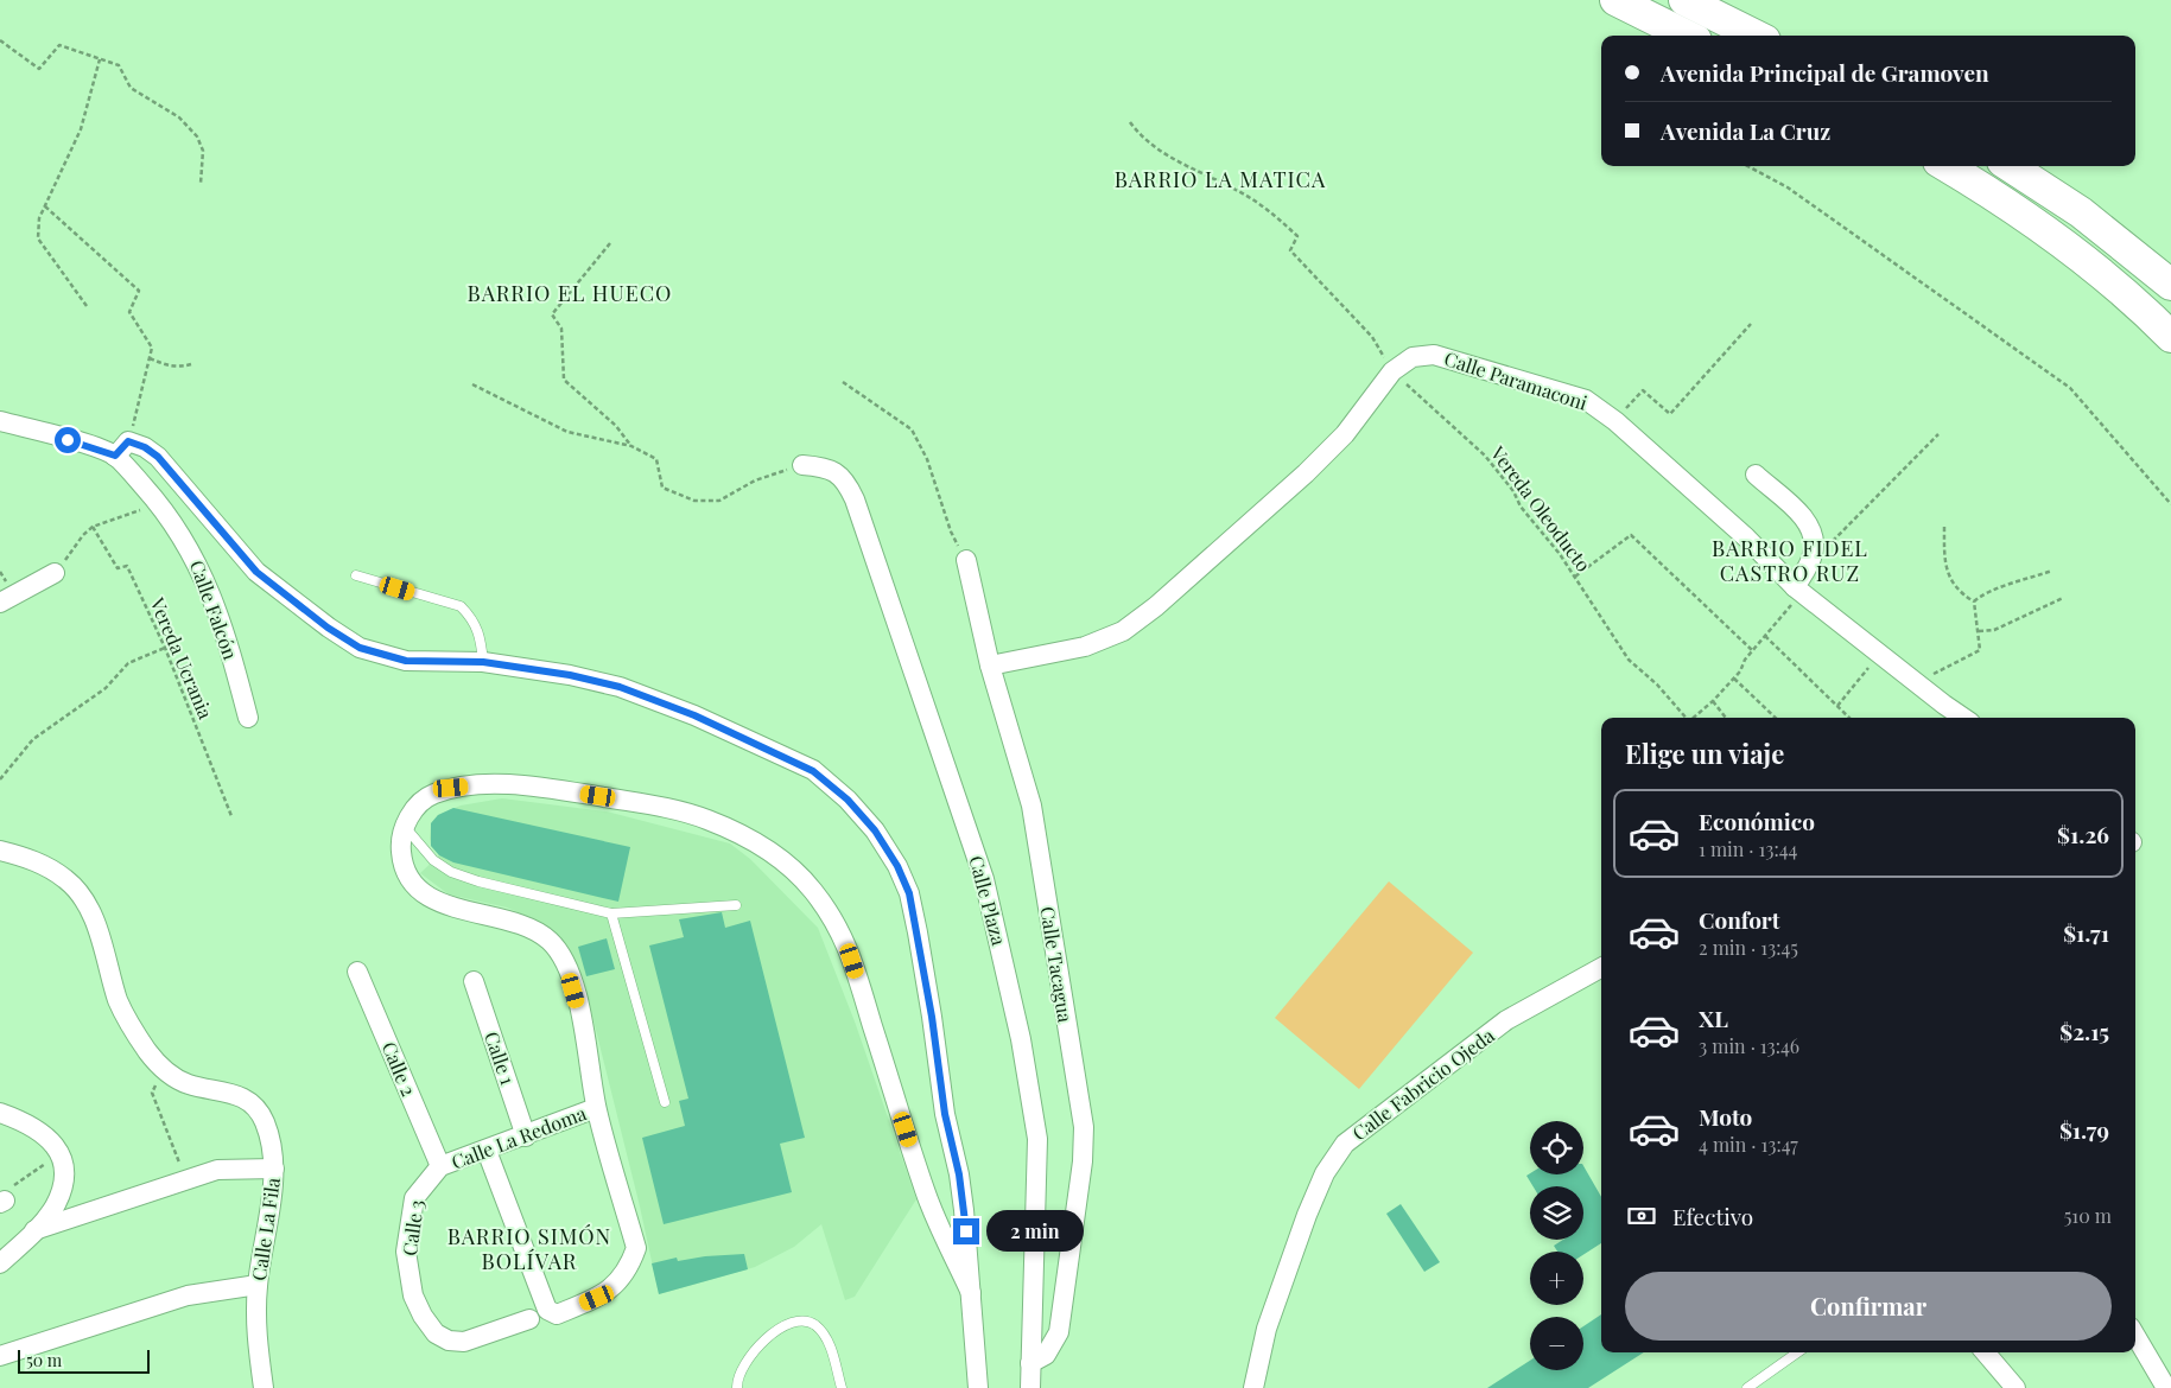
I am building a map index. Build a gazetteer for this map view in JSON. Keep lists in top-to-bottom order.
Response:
{
  "streets": {
    "street": [
      "Calle Paramaconi",
      "Calle Falcón",
      "Calle Plaza",
      "Calle Tacagua",
      "Calle 1",
      "Calle 2",
      "Calle Fabricio Ojeda",
      "Calle La Redoma",
      "Calle 3",
      "Calle La Fila"
    ],
    "path": ["Vereda Oleoducto", "Vereda Ucrania"]
  },
  "crossings": [
    ["Calle Paramaconi", "Vereda Oleoducto"],
    ["Calle Paramaconi", "Calle Tacagua"],
    ["Calle Plaza", "Calle Tacagua"],
    ["Calle 1", "Calle La Redoma"],
    ["Calle 2", "Calle La Redoma"],
    ["Calle 2", "Calle 3"],
    ["Calle La Redoma", "Calle 3"]
  ],
  "districts": [
    "BARRIO LA MATICA",
    "BARRIO EL HUECO",
    "BARRIO FIDEL CASTRO RUZ",
    "BARRIO SIMÓN BOLÍVAR"
  ],
  "scale_bar": "50 m",
  "page": {
    "banner": ["Avenida Principal de Gramoven", "Avenida La Cruz"],
    "heading": "Elige un viaje",
    "list": [
      {
        "name": "Económico",
        "note": "1 min · 13:44",
        "value": "$1.26"
      },
      {
        "name": "Confort",
        "note": "2 min · 13:45",
        "value": "$1.71"
      },
      {
        "name": "XL",
        "note": "3 min · 13:46",
        "value": "$2.15"
      },
      {
        "name": "Moto",
        "note": "4 min · 13:47",
        "value": "$1.79"
      }
    ],
    "map_buttons": ["+", "−"],
    "pay": ["Efectivo", "510 m"],
    "bubble": "2 min",
    "buttons": "Confirmar",
    "scale": "50 m"
  }
}
